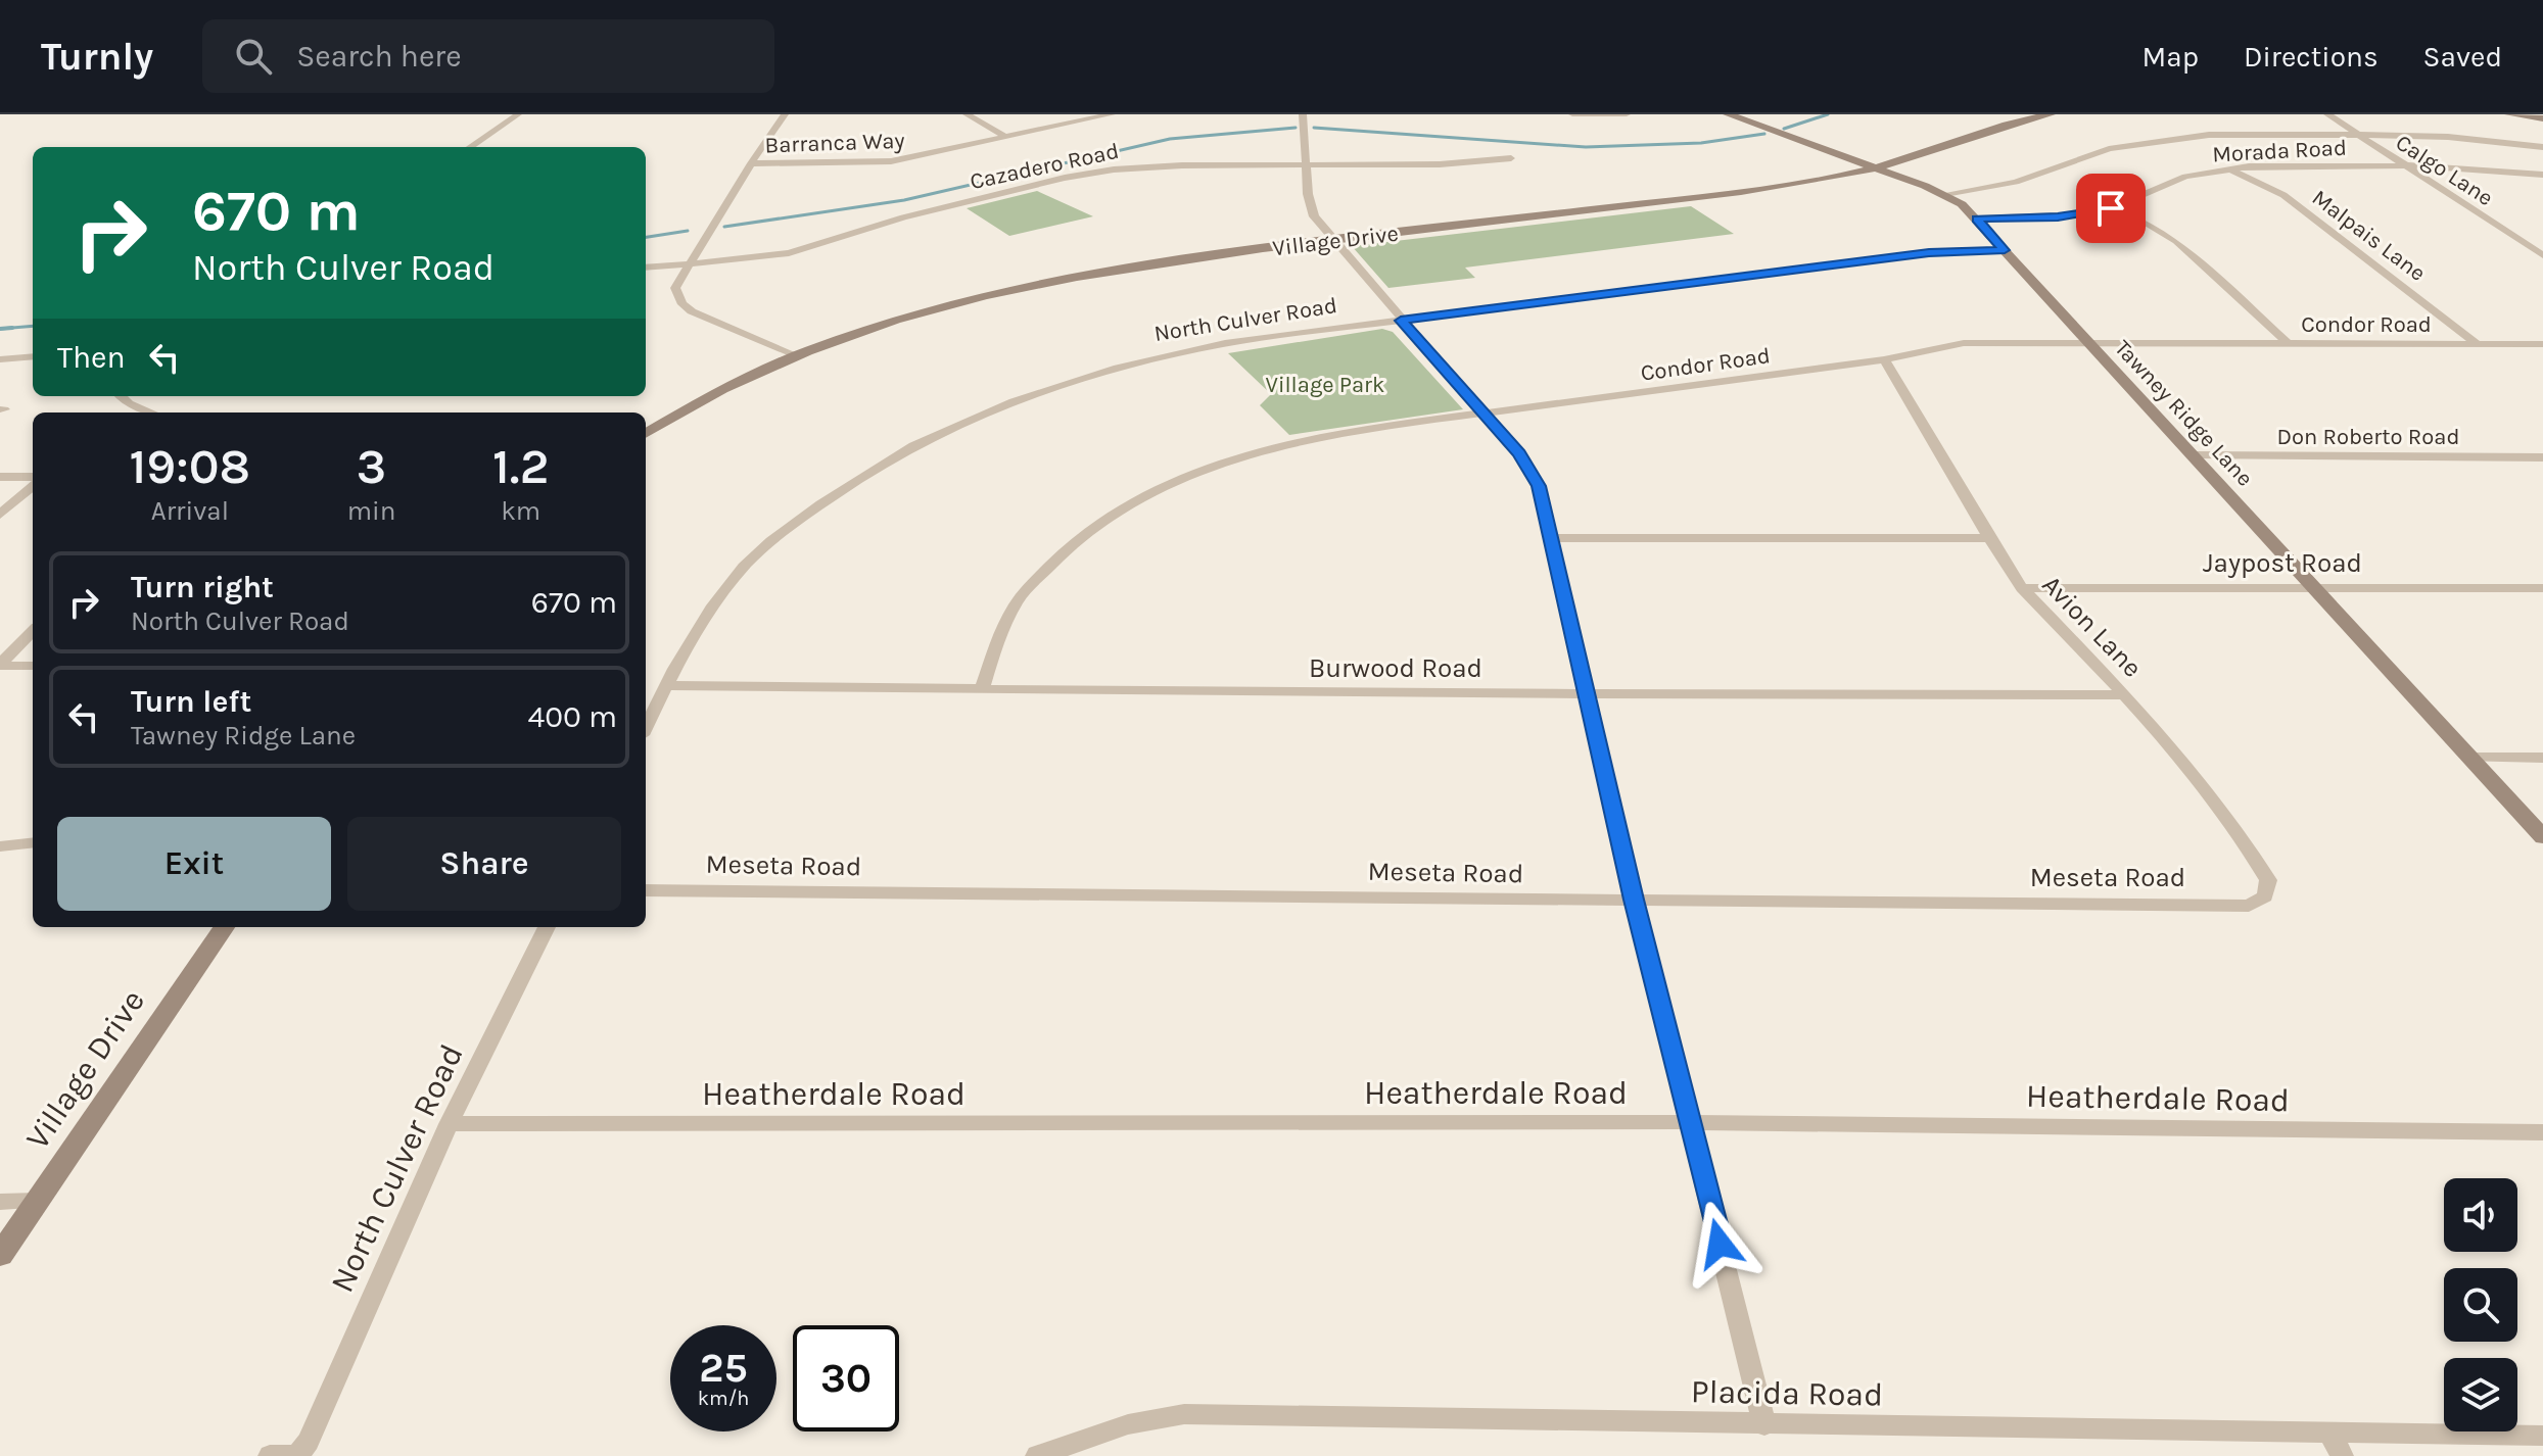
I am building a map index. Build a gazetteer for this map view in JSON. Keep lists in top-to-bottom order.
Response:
{
  "streets": {
    "main road": ["Village Drive", "Tawney Ridge Lane"],
    "street": [
      "Barranca Way",
      "Morada Road",
      "Cazadero Road",
      "Calgo Lane",
      "Malpais Lane",
      "North Culver Road",
      "Condor Road",
      "Don Roberto Road",
      "Jaypost Road",
      "Avion Lane",
      "Burwood Road",
      "Meseta Road",
      "Heatherdale Road",
      "Placida Road"
    ]
  },
  "crossings": [
    ["Morada Road", "Calgo Lane"],
    ["Morada Road", "Malpais Lane"],
    ["Morada Road", "Tawney Ridge Lane"],
    ["Malpais Lane", "Condor Road"],
    ["Village Drive", "Tawney Ridge Lane"],
    ["North Culver Road", "Tawney Ridge Lane"],
    ["North Culver Road", "Burwood Road"],
    ["North Culver Road", "Heatherdale Road"],
    ["Condor Road", "Tawney Ridge Lane"],
    ["Condor Road", "Avion Lane"],
    ["Condor Road", "Burwood Road"],
    ["Tawney Ridge Lane", "Don Roberto Road"],
    ["Tawney Ridge Lane", "Jaypost Road"],
    ["Jaypost Road", "Avion Lane"],
    ["Avion Lane", "Burwood Road"],
    ["Avion Lane", "Meseta Road"]
  ],
  "parks": ["Village Park"],
  "page": {
    "header": "Turnly",
    "search": "Search here",
    "nav": ["Map", "Directions", "Saved"],
    "turn": ["670 m", "North Culver Road"],
    "then": "Then",
    "eta": [
      "19:08",
      "Arrival",
      "3",
      "min",
      "1.2",
      "km"
    ],
    "list": [
      {
        "name": "Turn right",
        "note": "North Culver Road",
        "value": "670 m"
      },
      {
        "name": "Turn left",
        "note": "Tawney Ridge Lane",
        "value": "400 m"
      }
    ],
    "buttons": ["Exit", "Share"],
    "speed": "25 km/h",
    "limit": "30"
  }
}
